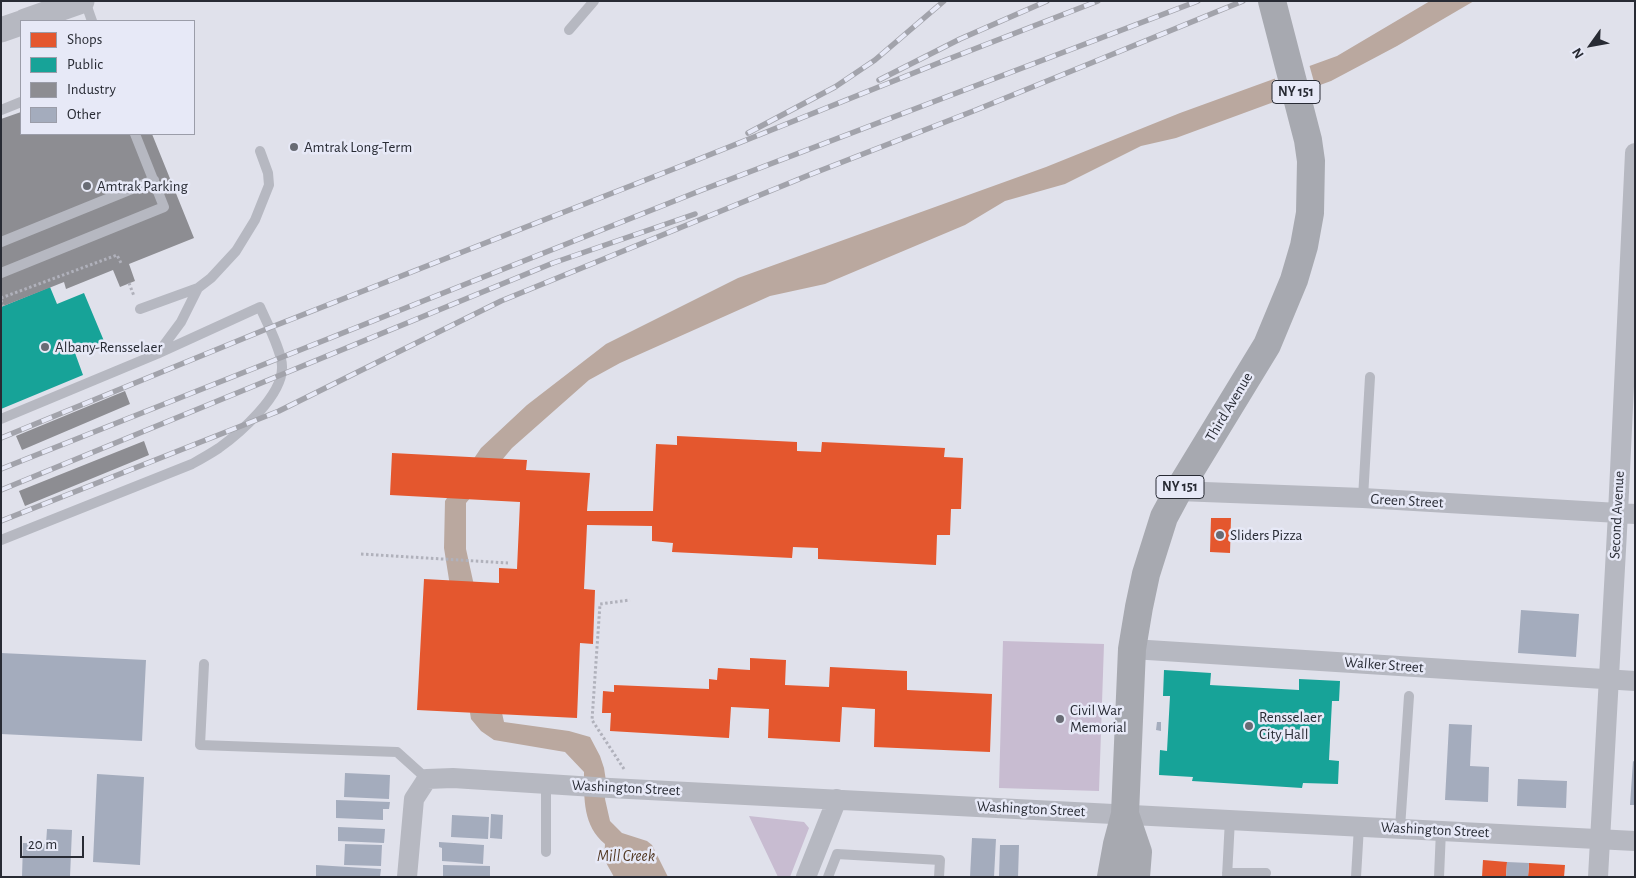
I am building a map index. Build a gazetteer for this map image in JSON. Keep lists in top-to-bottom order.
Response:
{
  "streets": {
    "main road": ["NY 151", "Third Avenue"],
    "street": [
      "Green Street",
      "Second Avenue",
      "Walker Street",
      "Washington Street"
    ]
  },
  "crossings": [
    ["Third Avenue", "Green Street"],
    ["Third Avenue", "Walker Street"],
    ["Third Avenue", "Washington Street"],
    ["Green Street", "Second Avenue"],
    ["Second Avenue", "Walker Street"],
    ["Second Avenue", "Washington Street"]
  ],
  "water": ["Mill Creek"],
  "places": [
    "Amtrak Long-Term",
    "Amtrak Parking",
    "Albany-Rensselaer",
    "Sliders Pizza",
    "Civil War Memorial",
    "Rensselaer City Hall"
  ],
  "legend": [
    "Shops",
    "Public",
    "Industry",
    "Other"
  ],
  "scale_bar": "20 m",
  "north": "bottom left"
}
